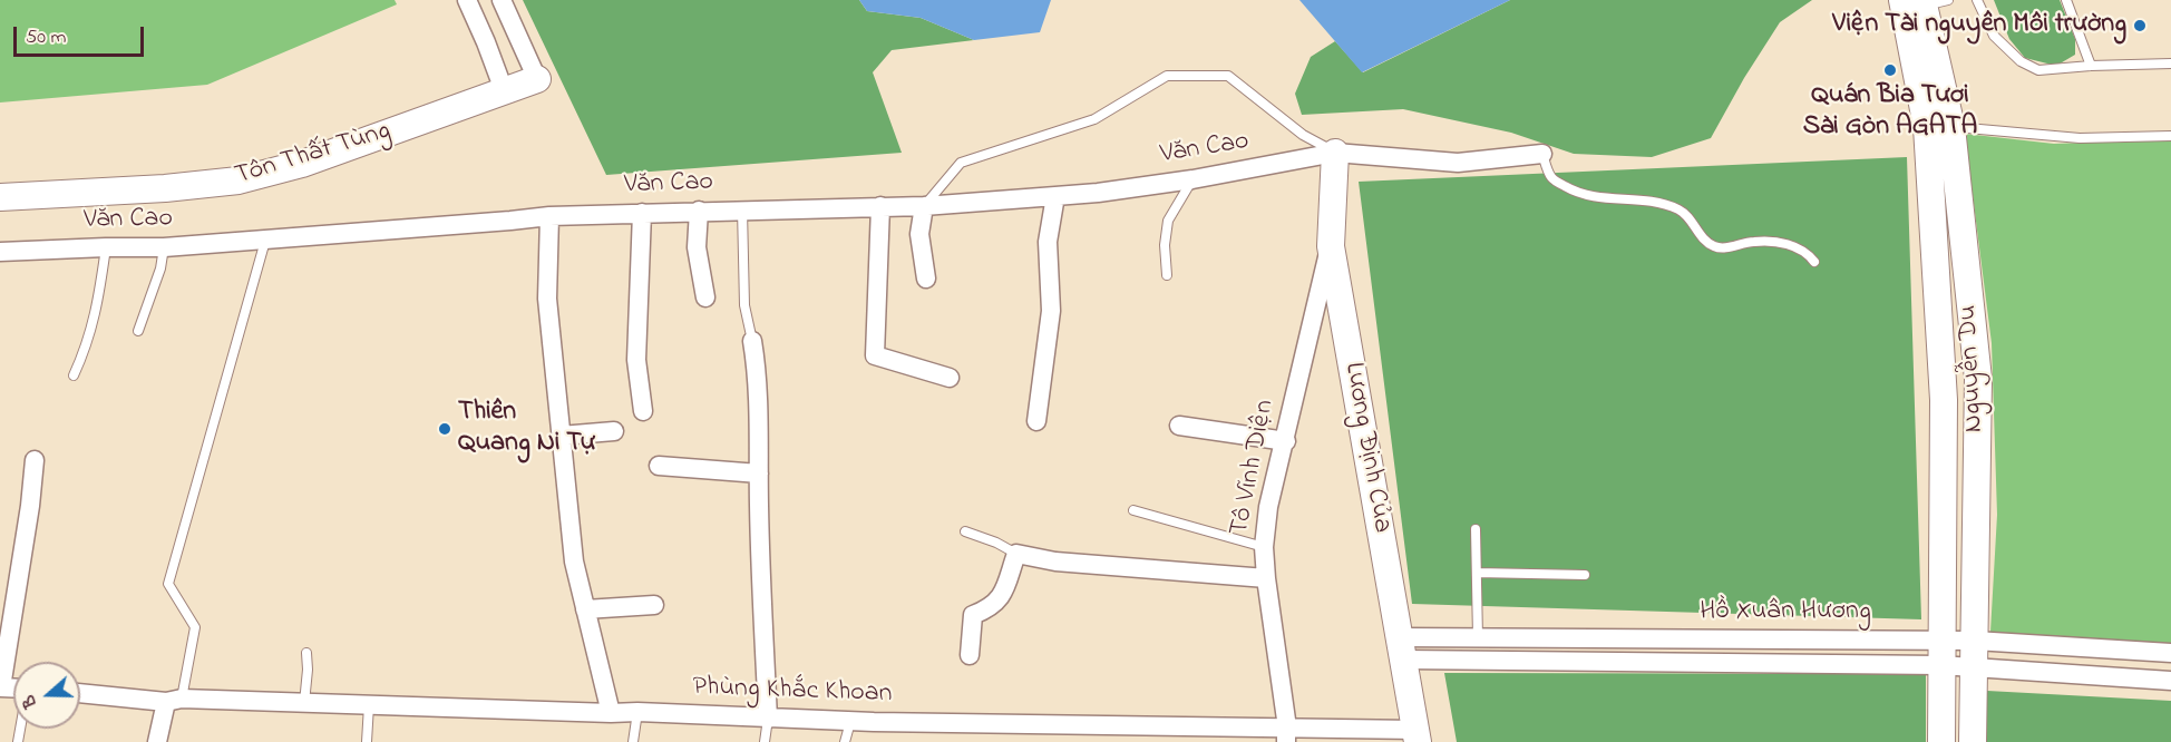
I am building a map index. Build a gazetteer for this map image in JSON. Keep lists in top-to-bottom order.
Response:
{
  "streets": {
    "street": [
      "Văn Cao",
      "Tôn Thất Tùng",
      "Nguyễn Du",
      "Lương Định Của",
      "Tô Vĩnh Diện",
      "Hồ Xuân Hương",
      "Phùng Khắc Khoan"
    ]
  },
  "crossings": [
    ["Văn Cao", "Lương Định Của"],
    ["Nguyễn Du", "Hồ Xuân Hương"],
    ["Lương Định Của", "Tô Vĩnh Diện"],
    ["Lương Định Của", "Hồ Xuân Hương"],
    ["Lương Định Của", "Phùng Khắc Khoan"],
    ["Tô Vĩnh Diện", "Phùng Khắc Khoan"]
  ],
  "places": ["Viện Tài nguyên Môi trường", "Quán Bia Tươi Sài Gòn AGATA", "Thiên Quang Ni Tự"],
  "scale_bar": "50 m",
  "north": "left"
}
